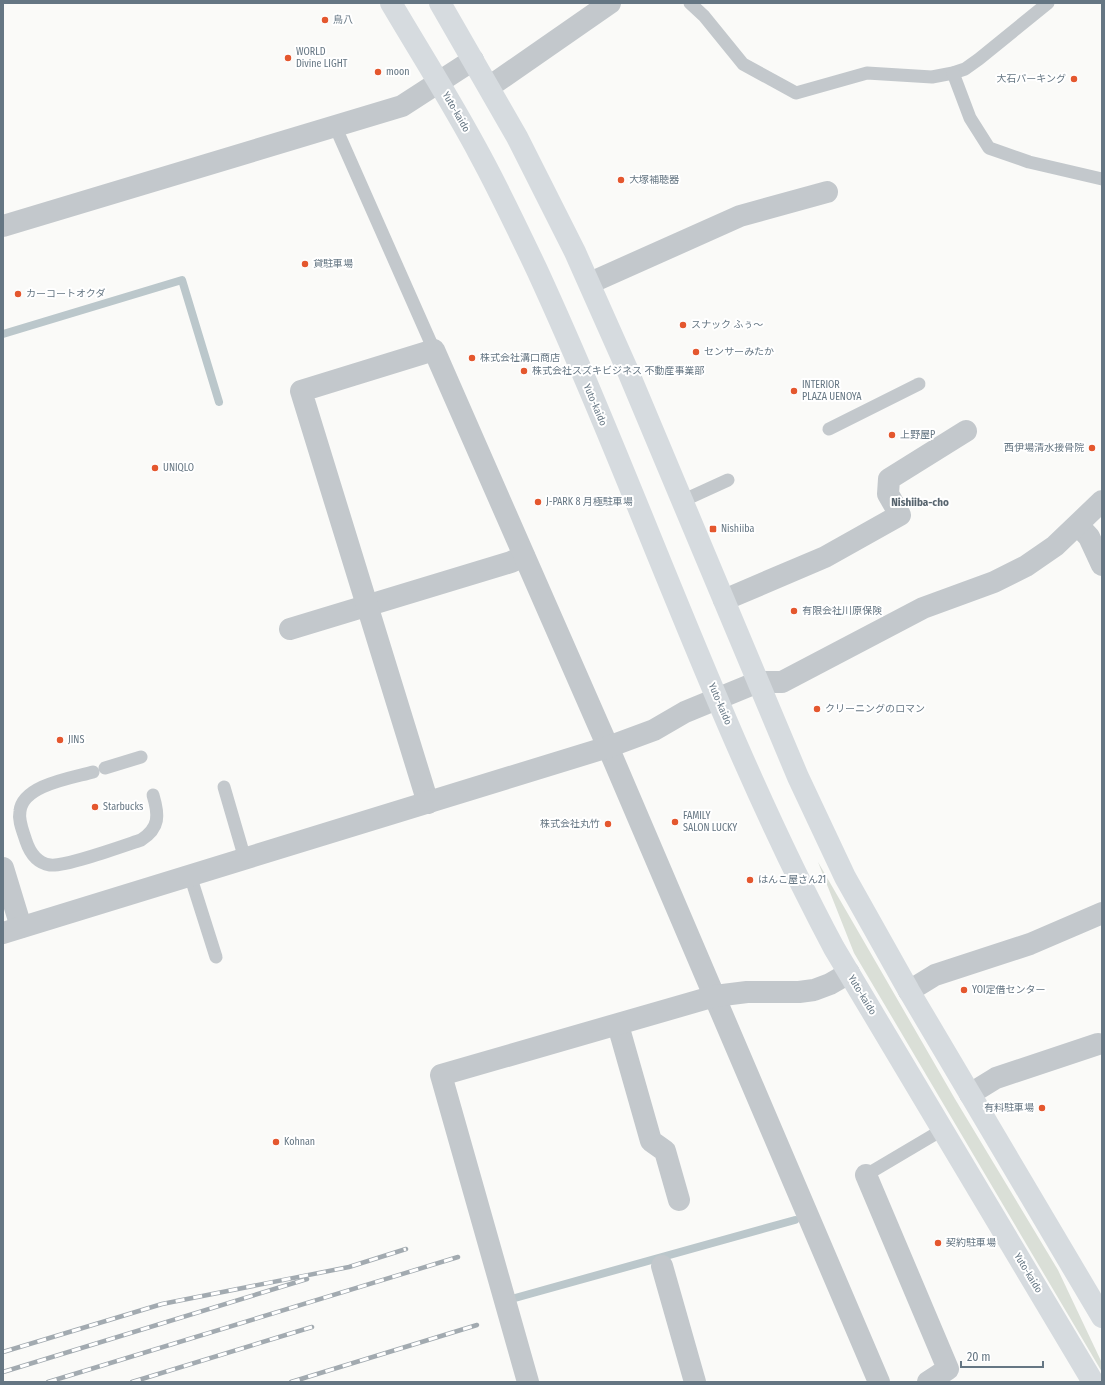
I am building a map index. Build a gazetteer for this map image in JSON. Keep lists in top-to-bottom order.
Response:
{
  "streets": {
    "main road": ["Yuto-kaido"]
  },
  "districts": ["Nishiiba-cho"],
  "places": {
    "other": [
      "鳥八",
      "WORLD Divine LIGHT",
      "moon",
      "大石パーキング",
      "大塚補聴器",
      "貸駐車場",
      "カーコートオクダ",
      "スナック ふぅ～",
      "センサーみたか",
      "株式会社溝口商店",
      "株式会社スズキビジネス 不動産事業部",
      "INTERIOR PLAZA UENOYA",
      "上野屋P",
      "西伊場清水接骨院",
      "UNIQLO",
      "J-PARK 8 月極駐車場",
      "有限会社川原保険",
      "クリーニングのロマン",
      "JINS",
      "Starbucks",
      "FAMILY SALON LUCKY",
      "株式会社丸竹",
      "はんこ屋さん21",
      "YOI定借センター",
      "有料駐車場",
      "Kohnan",
      "契約駐車場"
    ],
    "transit": ["Nishiiba"]
  },
  "scale_bar": "20 m"
}
